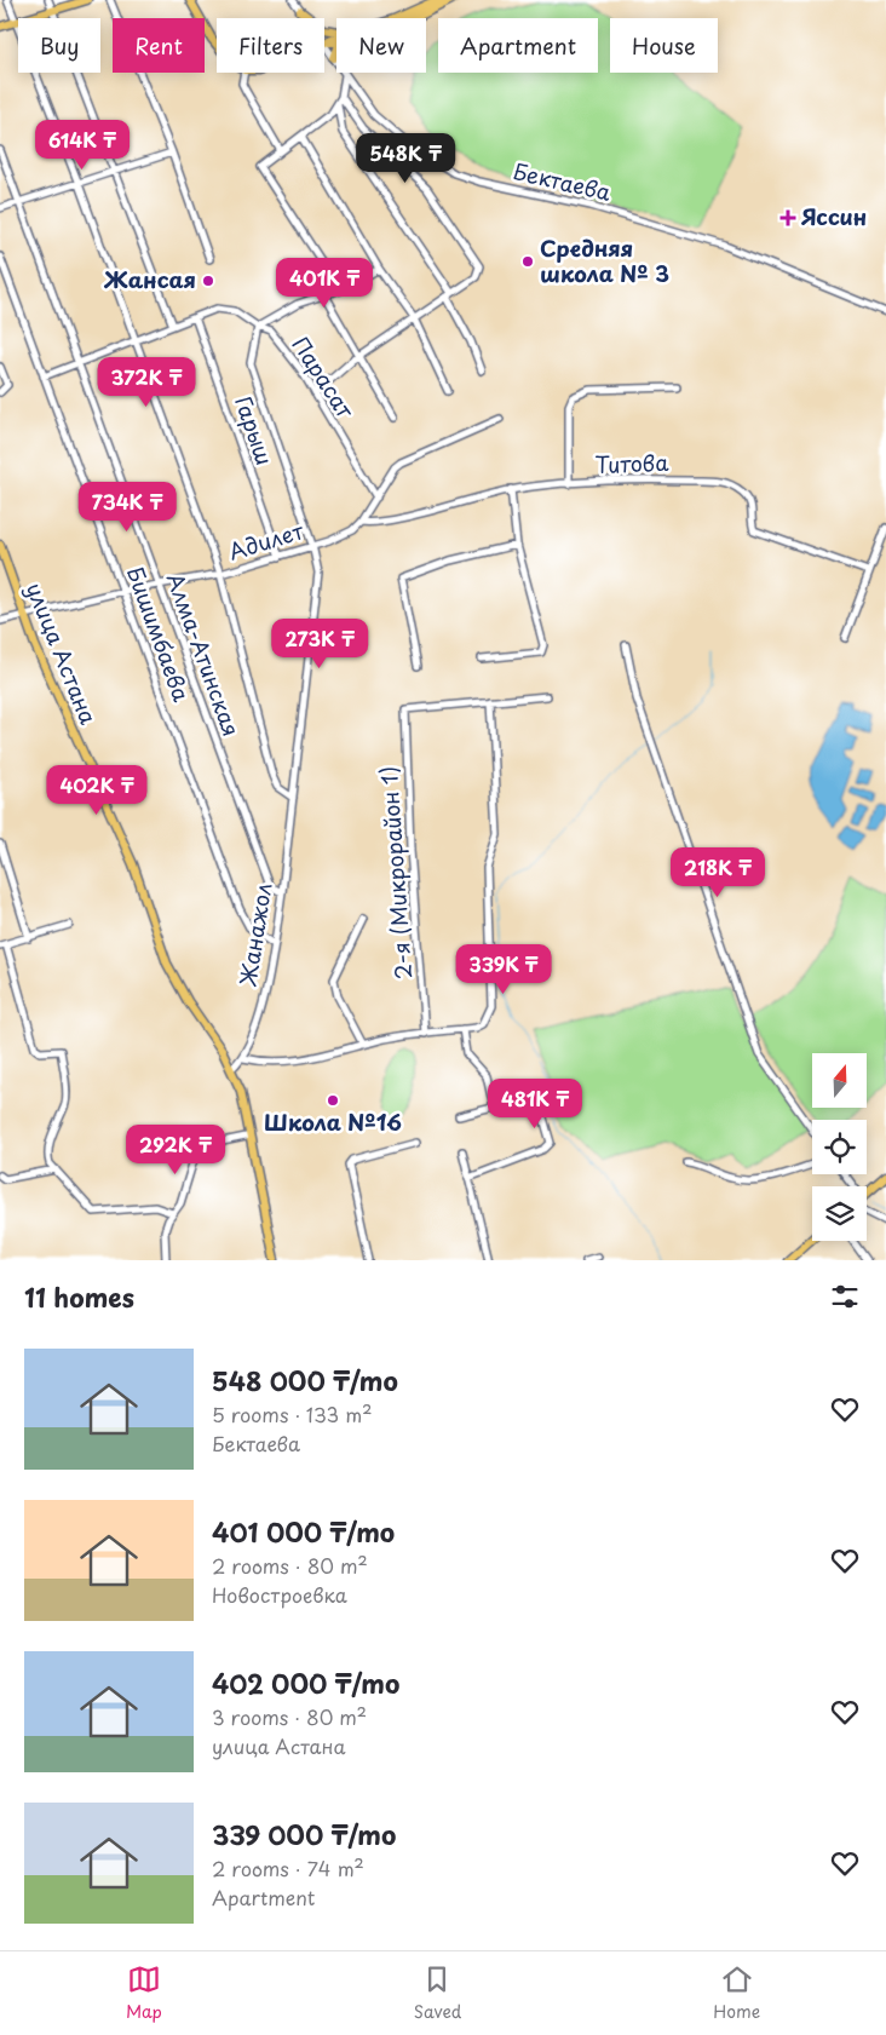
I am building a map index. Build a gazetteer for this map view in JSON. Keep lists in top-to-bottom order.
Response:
{
  "streets": {
    "main road": ["улица Астана"],
    "street": [
      "Бектаева",
      "Парасат",
      "Гарыш",
      "Титова",
      "Адилет",
      "Бишимбаева",
      "Алма-Атинская",
      "2-я (Микрорайон 1)",
      "Жанажол"
    ]
  },
  "crossings": [
    ["Парасат", "Гарыш"],
    ["Парасат", "Адилет"],
    ["Парасат", "Бишимбаева"],
    ["Парасат", "Алма-Атинская"],
    ["Парасат", "Жанажол"],
    ["Гарыш", "Адилет"],
    ["Титова", "Адилет"],
    ["Адилет", "Бишимбаева"],
    ["Адилет", "улица Астана"],
    ["Адилет", "Алма-Атинская"],
    ["Адилет", "Жанажол"],
    ["Бишимбаева", "Жанажол"],
    ["улица Астана", "Жанажол"],
    ["Алма-Атинская", "Жанажол"]
  ],
  "places": {
    "health": ["Яссин"],
    "other": ["Средняя школа № 3", "Жансая", "Школа №16"]
  },
  "north": "top",
  "page": {
    "chip": [
      "Buy",
      "Rent",
      "Filters",
      "New",
      "Apartment",
      "House"
    ],
    "price": [
      "614K ₸",
      "548K ₸",
      "401K ₸",
      "372K ₸",
      "734K ₸",
      "273K ₸",
      "402K ₸",
      "218K ₸",
      "339K ₸",
      "481K ₸",
      "292K ₸"
    ],
    "heading": "11 homes",
    "list": [
      {
        "name": "548 000 ₸/mo",
        "note": "5 rooms · 133 m² · Бектаева"
      },
      {
        "name": "401 000 ₸/mo",
        "note": "2 rooms · 80 m² · Новостроевка"
      },
      {
        "name": "402 000 ₸/mo",
        "note": "3 rooms · 80 m² · улица Астана"
      },
      {
        "name": "339 000 ₸/mo",
        "note": "2 rooms · 74 m² · Apartment"
      }
    ],
    "tabs": ["Map", "Saved", "Home"]
  }
}
